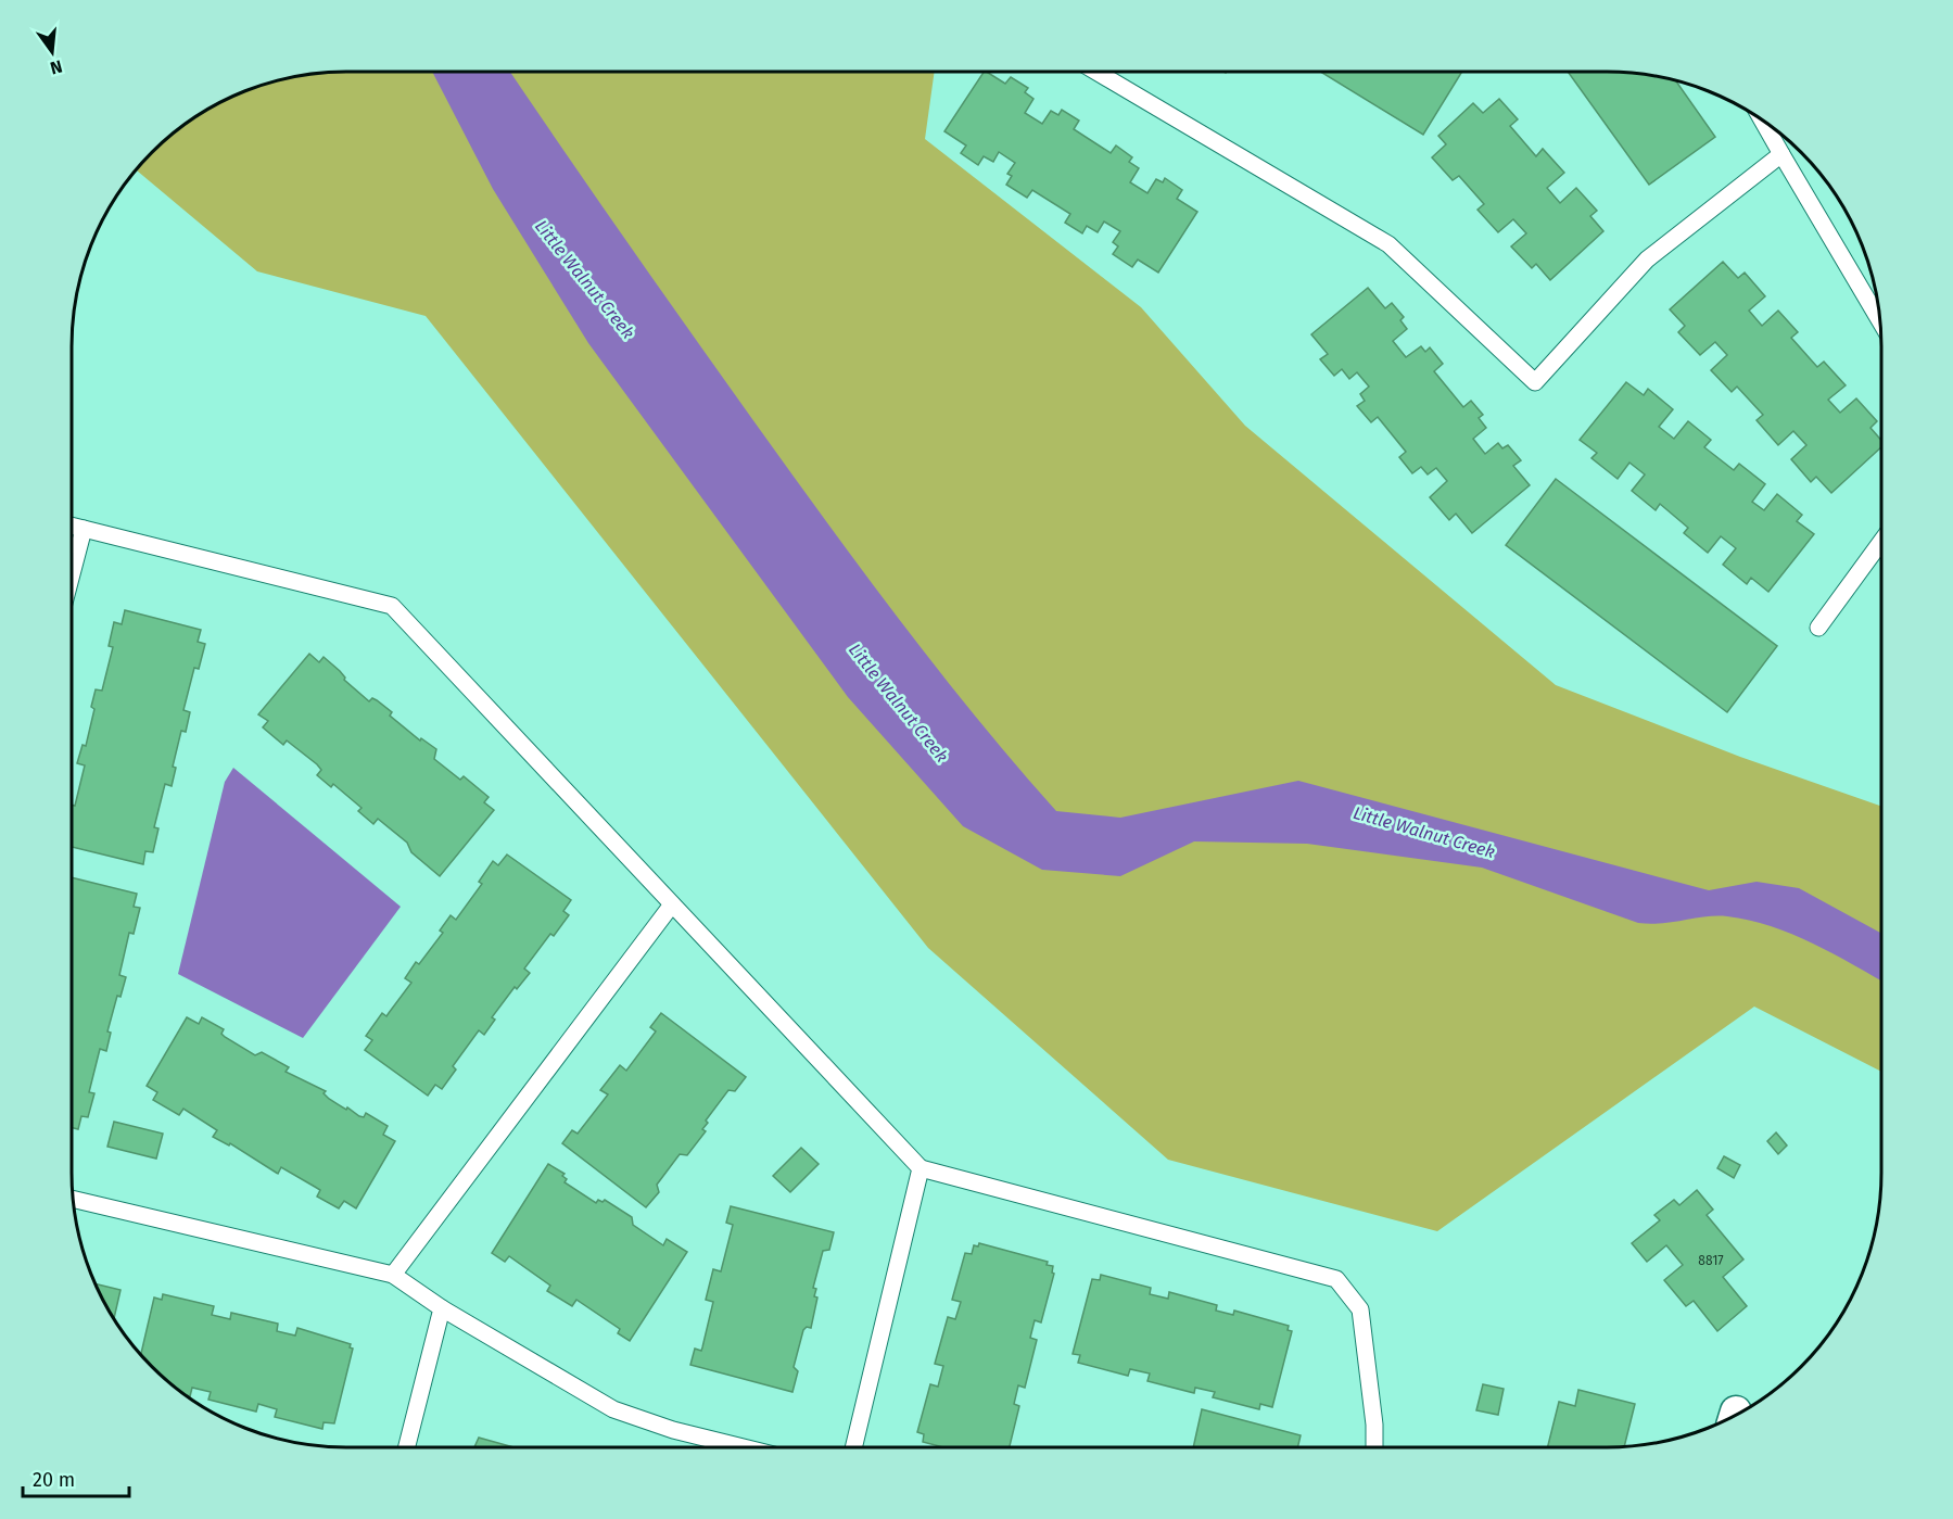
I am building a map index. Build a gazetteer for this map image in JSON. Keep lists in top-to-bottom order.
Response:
{
  "water": ["Little Walnut Creek"],
  "house_numbers": ["8817"],
  "scale_bar": "20 m",
  "north": "bottom"
}
